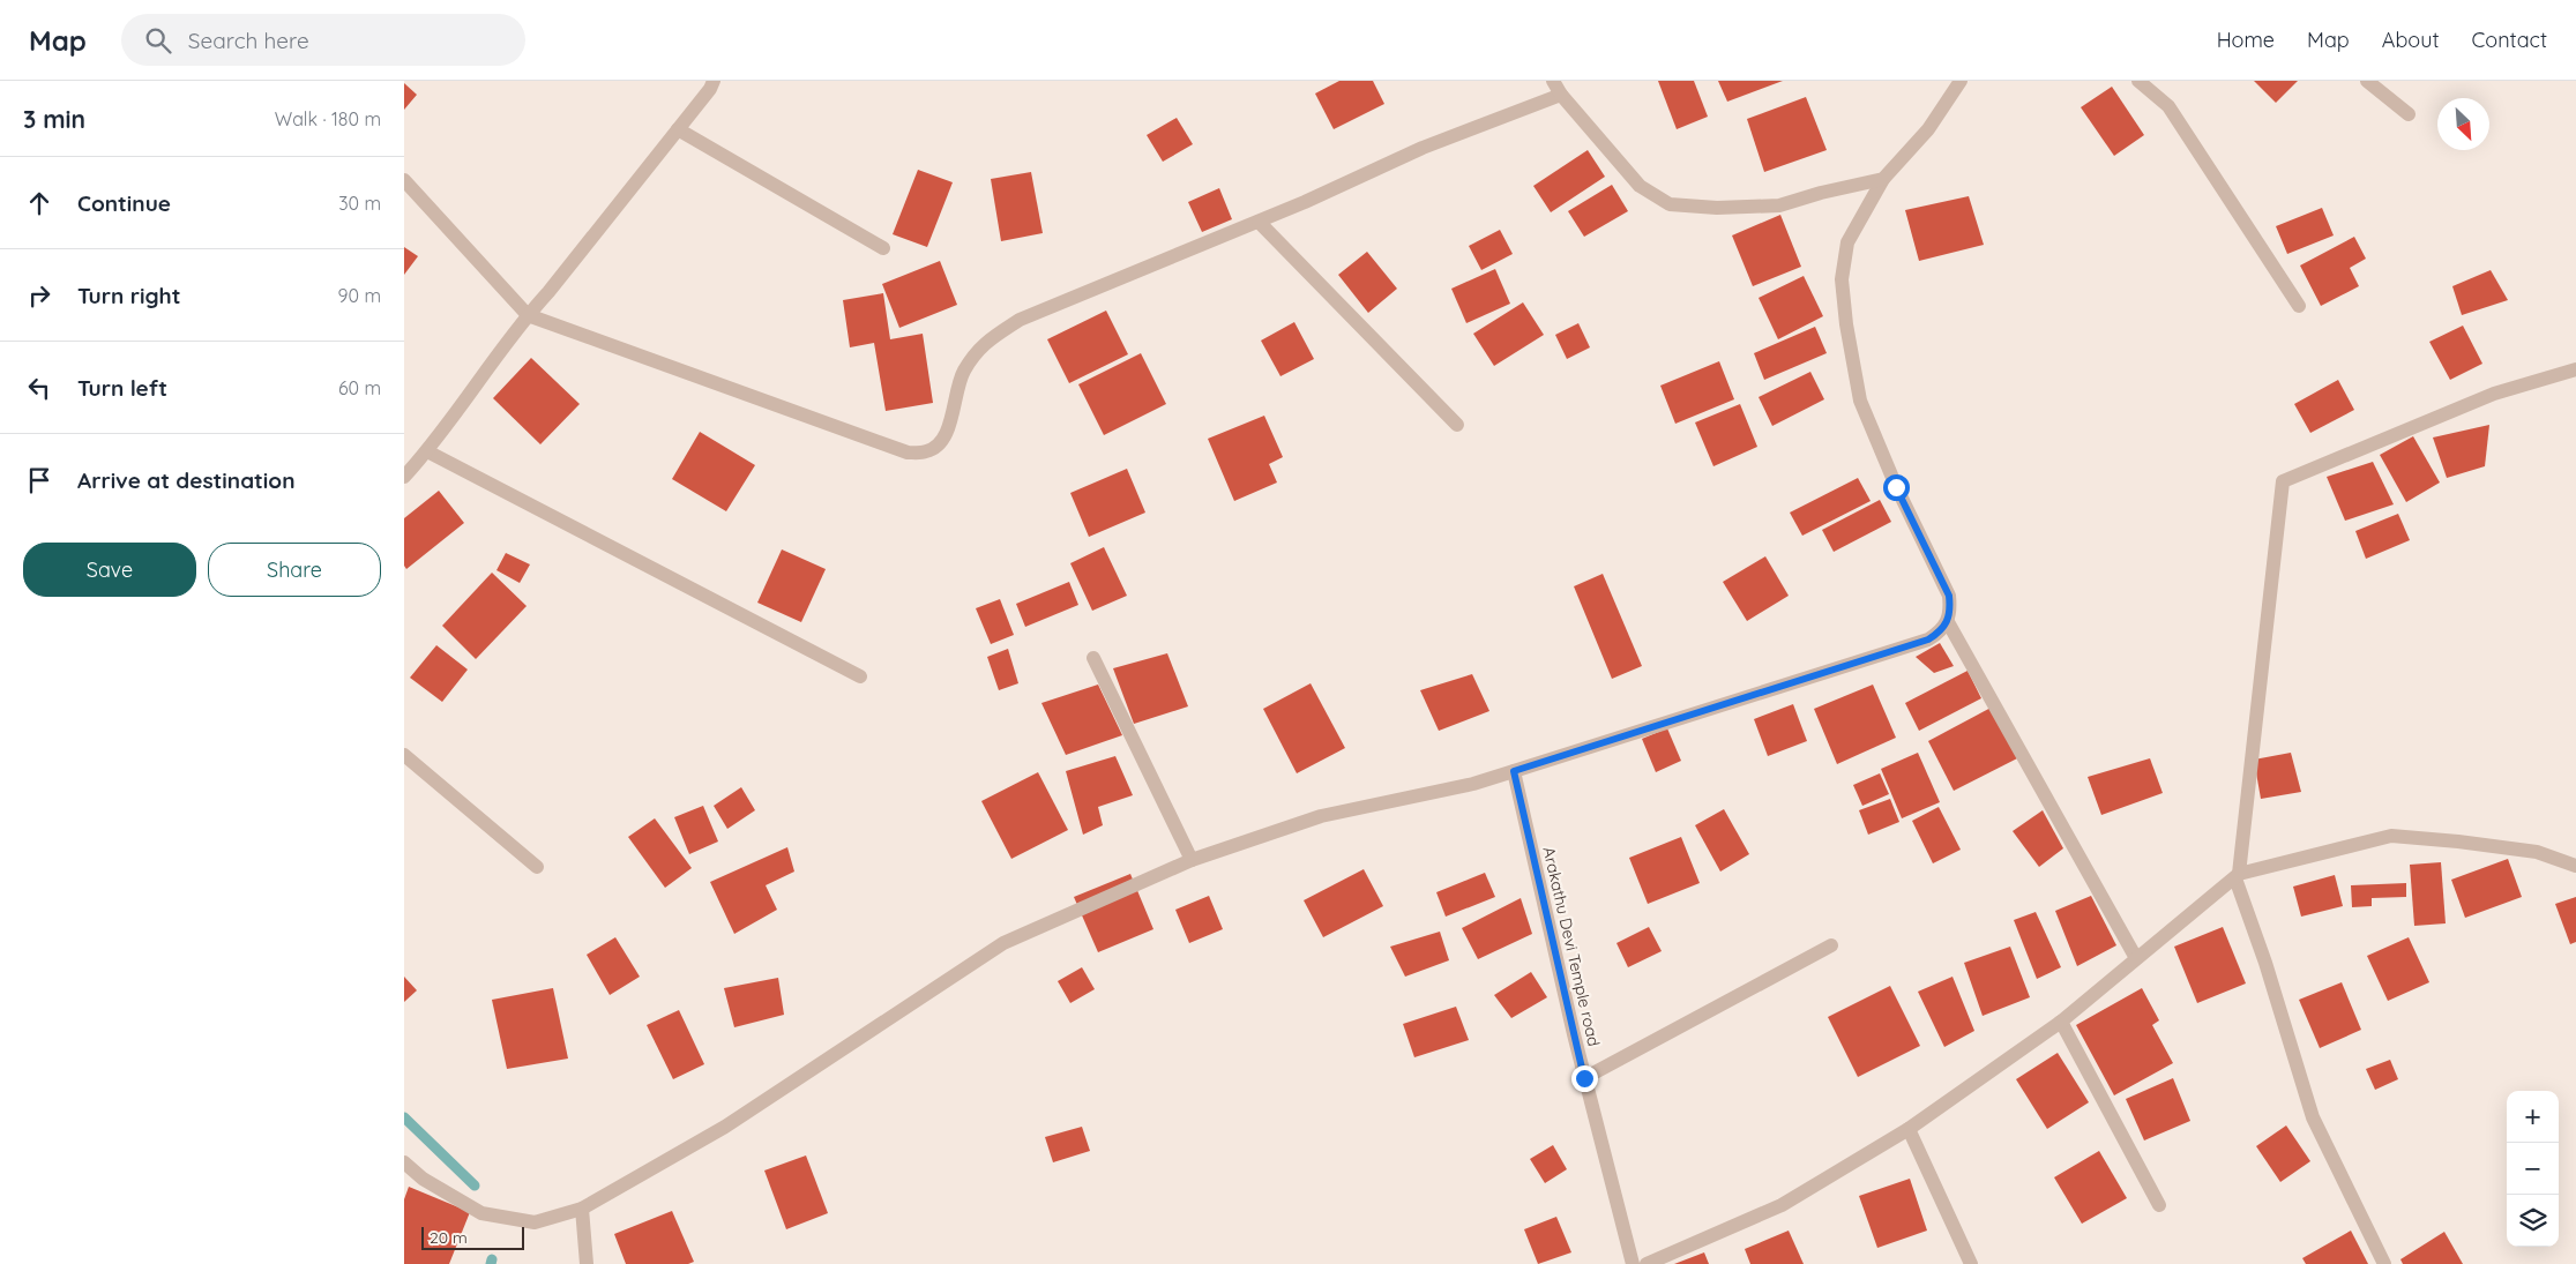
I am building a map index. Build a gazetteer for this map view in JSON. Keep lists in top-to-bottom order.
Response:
{
  "streets": {
    "street": ["Arakathu Devi Temple road"]
  },
  "scale_bar": "20 m",
  "north": "bottom right",
  "page": {
    "header": "Map",
    "search": "Search here",
    "nav": [
      "Home",
      "Map",
      "About",
      "Contact"
    ],
    "heading": ["3 min", "Walk · 180 m"],
    "list": [
      ["Continue", "30 m"],
      ["Turn right", "90 m"],
      ["Turn left", "60 m"],
      "Arrive at destination"
    ],
    "buttons": ["Save", "Share"],
    "map_buttons": ["+", "−"],
    "scale": "20 m"
  }
}
